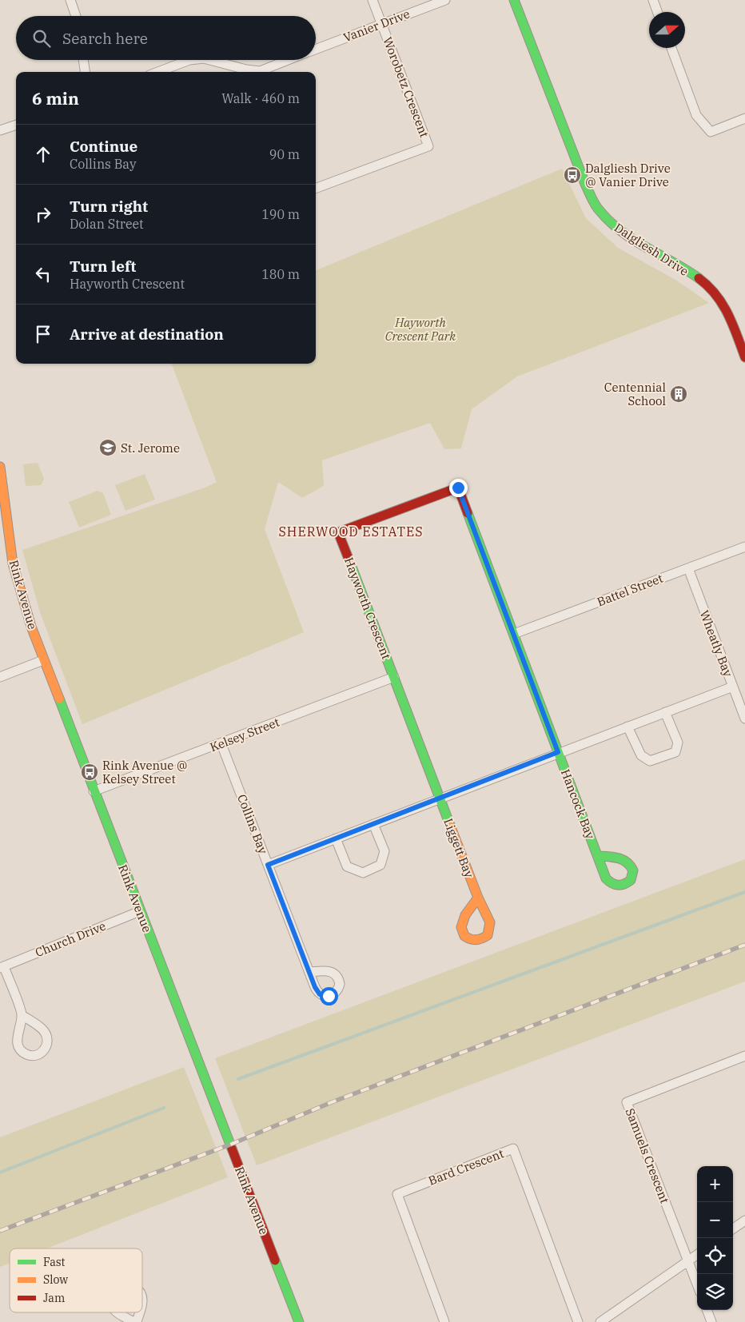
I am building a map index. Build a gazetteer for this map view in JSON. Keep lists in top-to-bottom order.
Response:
{
  "streets": {
    "street": [
      "Vanier Drive",
      "Worobetz Crescent",
      "Dalgliesh Drive",
      "Battel Street",
      "Rink Avenue",
      "Hayworth Crescent",
      "Wheatly Bay",
      "Kelsey Street",
      "Hancock Bay",
      "Collins Bay",
      "Liggett Bay",
      "Church Drive",
      "Samuels Crescent",
      "Bard Crescent"
    ]
  },
  "crossings": [
    ["Vanier Drive", "Worobetz Crescent"],
    ["Battel Street", "Hayworth Crescent"],
    ["Battel Street", "Wheatly Bay"],
    ["Rink Avenue", "Kelsey Street"],
    ["Rink Avenue", "Church Drive"],
    ["Hayworth Crescent", "Kelsey Street"],
    ["Hayworth Crescent", "Hancock Bay"],
    ["Hayworth Crescent", "Liggett Bay"],
    ["Kelsey Street", "Collins Bay"]
  ],
  "districts": ["SHERWOOD ESTATES"],
  "parks": ["Hayworth Crescent Park"],
  "places": {
    "bus stop": ["Dalgliesh Drive @ Vanier Drive", "Rink Avenue @ Kelsey Street"],
    "building": ["Centennial School"],
    "school or university": ["St. Jerome"]
  },
  "legend": ["Fast", "Slow", "Jam"],
  "north": "right",
  "page": {
    "search": "Search here",
    "heading": ["6 min", "Walk · 460 m"],
    "list": [
      ["Continue", "Collins Bay", "90 m"],
      ["Turn right", "Dolan Street", "190 m"],
      ["Turn left", "Hayworth Crescent", "180 m"],
      "Arrive at destination"
    ],
    "map_buttons": ["+", "−"]
  }
}
